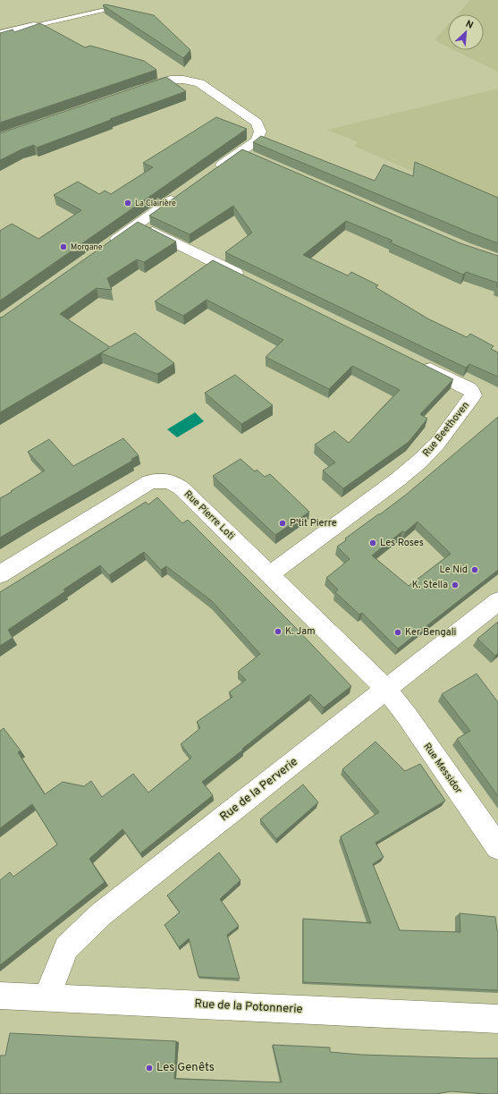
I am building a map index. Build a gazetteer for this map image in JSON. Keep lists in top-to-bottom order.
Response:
{
  "streets": {
    "street": [
      "Rue Beethoven",
      "Rue Pierre Loti",
      "Rue Messidor",
      "Rue de la Perverie",
      "Rue de la Potonnerie"
    ]
  },
  "crossings": [
    ["Rue Beethoven", "Rue Pierre Loti"],
    ["Rue Pierre Loti", "Rue Messidor"],
    ["Rue Pierre Loti", "Rue de la Perverie"],
    ["Rue Messidor", "Rue de la Perverie"],
    ["Rue de la Perverie", "Rue de la Potonnerie"]
  ],
  "places": [
    "La Clairière",
    "Morgane",
    "P'tit Pierre",
    "Les Roses",
    "Le Nid",
    "K. Stella",
    "K. Jam",
    "Ker Bengali",
    "Les Genêts"
  ],
  "north": "top right"
}
